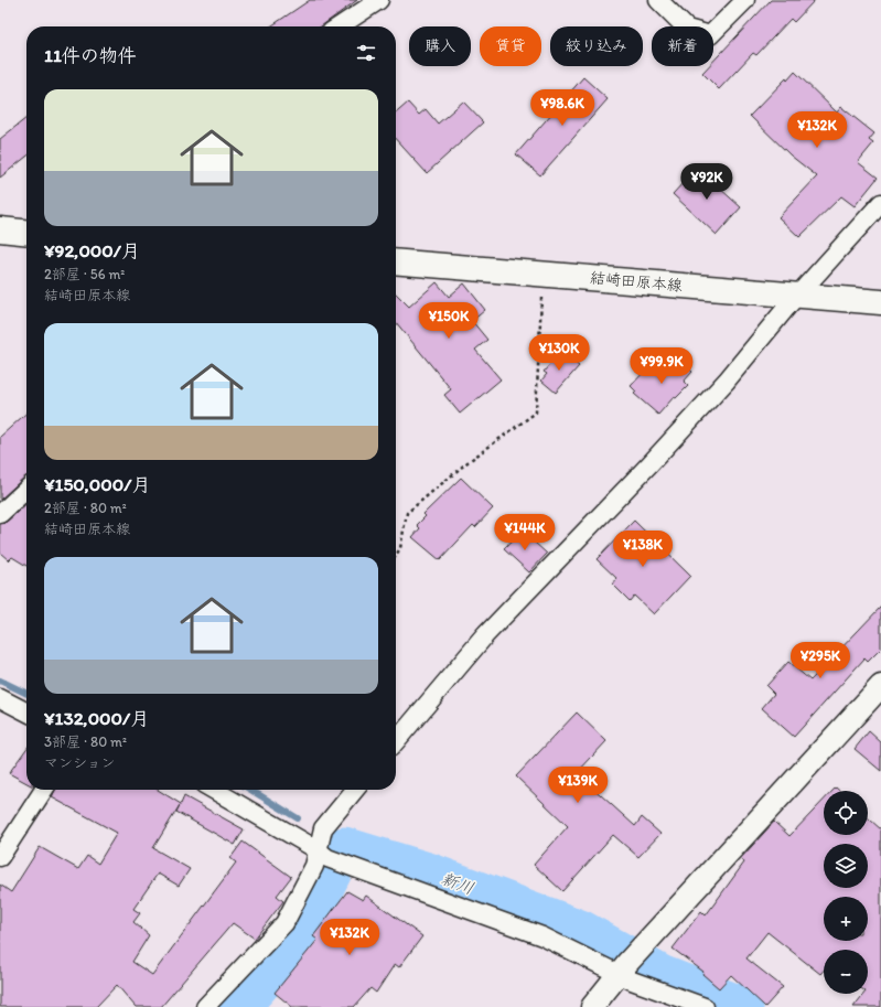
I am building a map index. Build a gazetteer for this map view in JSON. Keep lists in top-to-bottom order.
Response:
{
  "streets": {
    "main road": ["結崎田原本線"]
  },
  "water": ["新川"],
  "page": {
    "chip": [
      "購入",
      "賃貸",
      "絞り込み",
      "新着"
    ],
    "heading": "11件の物件",
    "list": [
      {
        "name": "¥92,000/月",
        "note": "2部屋 · 56 m² · 結崎田原本線"
      },
      {
        "name": "¥150,000/月",
        "note": "2部屋 · 80 m² · 結崎田原本線"
      },
      {
        "name": "¥132,000/月",
        "note": "3部屋 · 80 m² · マンション"
      }
    ],
    "price": [
      "¥98.6K",
      "¥132K",
      "¥92K",
      "¥150K",
      "¥130K",
      "¥99.9K",
      "¥144K",
      "¥138K",
      "¥295K",
      "¥139K",
      "¥132K"
    ],
    "map_buttons": ["+", "−"]
  }
}
